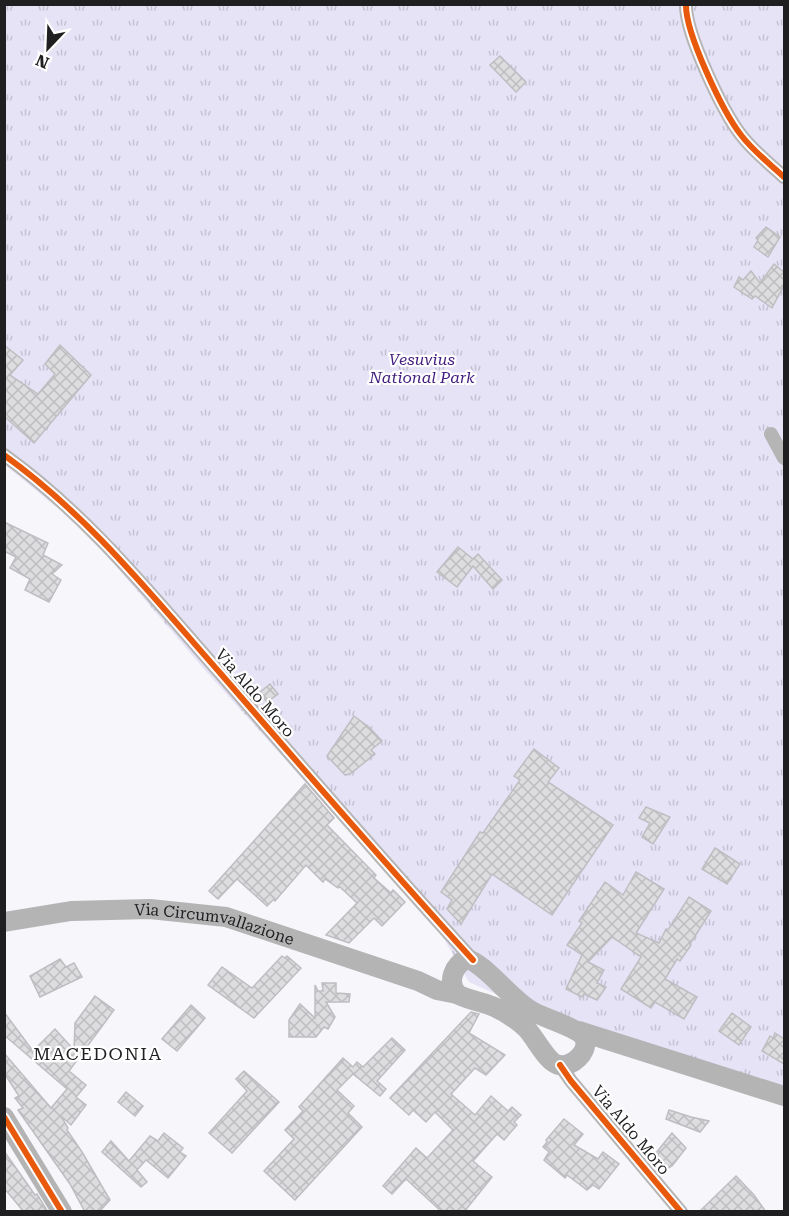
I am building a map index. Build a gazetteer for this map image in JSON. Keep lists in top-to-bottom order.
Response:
{
  "streets": {
    "main road": ["Via Circumvallazione"],
    "street": ["Via Aldo Moro"]
  },
  "crossings": [
    ["Via Aldo Moro", "Via Circumvallazione"]
  ],
  "districts": ["MACEDONIA"],
  "parks": ["Vesuvius National Park"],
  "north": "bottom left"
}
